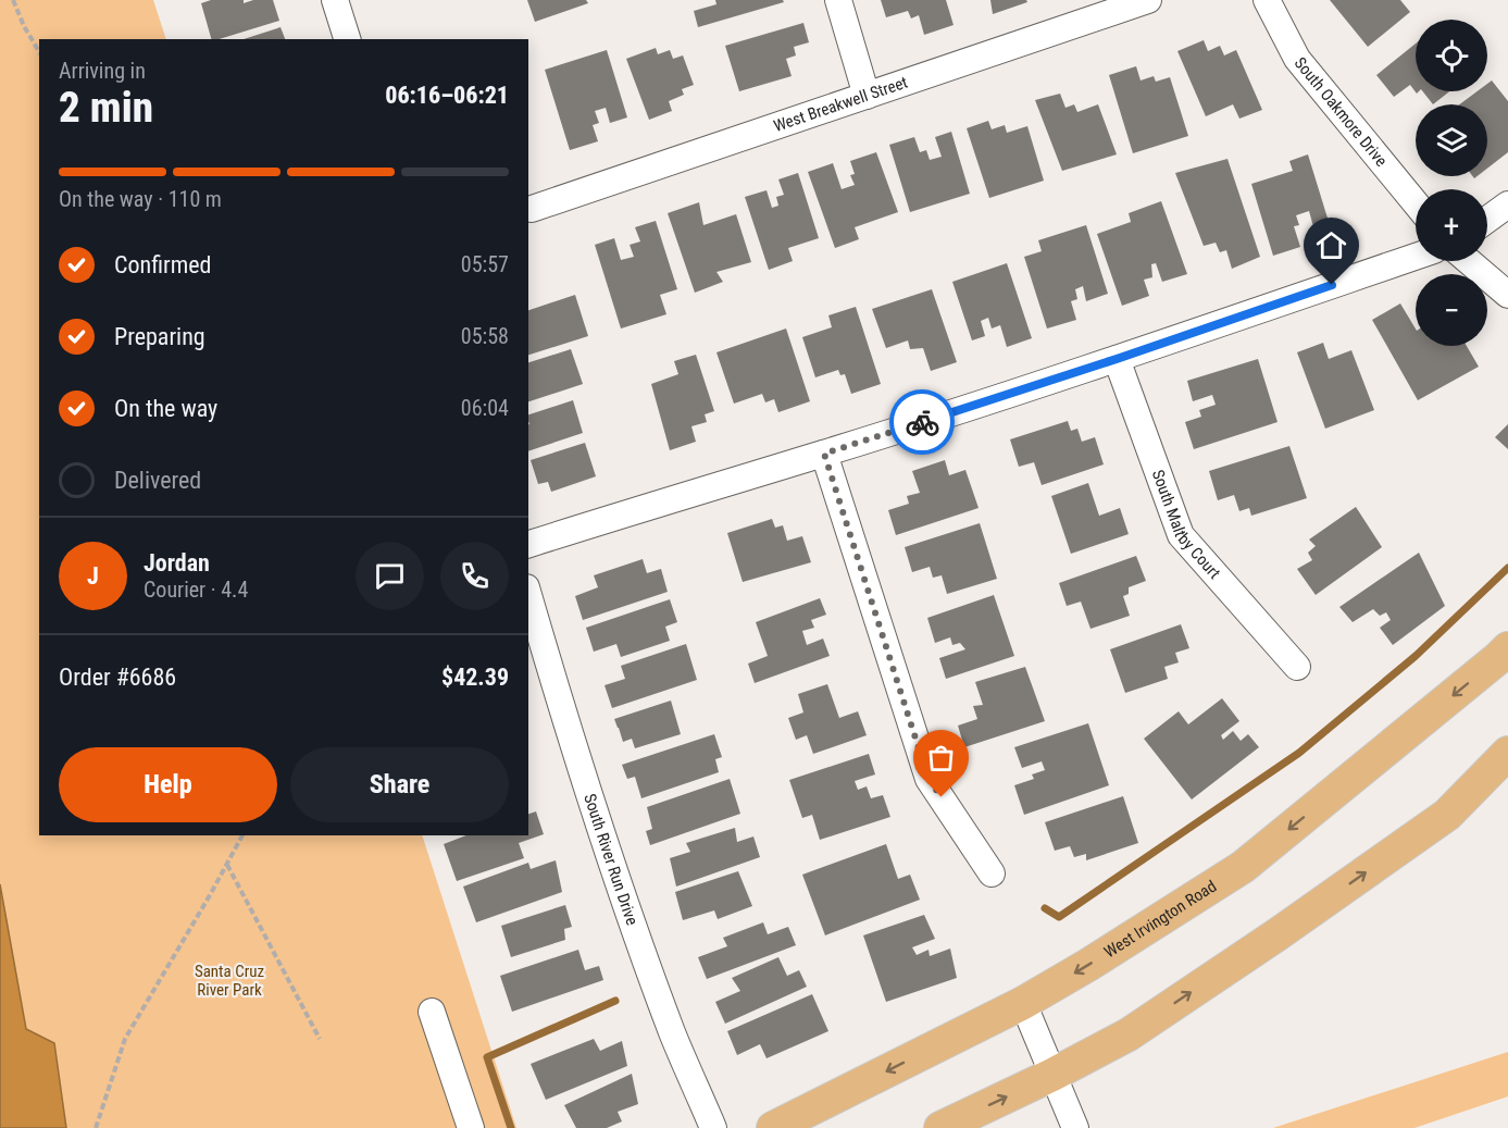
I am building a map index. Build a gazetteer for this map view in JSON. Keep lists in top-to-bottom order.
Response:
{
  "streets": {
    "main road": ["West Irvington Road"],
    "street": [
      "West Breakwell Street",
      "South Oakmore Drive",
      "South Maltby Court",
      "South River Run Drive"
    ]
  },
  "parks": ["Santa Cruz River Park"],
  "page": {
    "map_buttons": ["+", "−"],
    "heading": ["2 min", "Arriving in", "06:16–06:21"],
    "panel": [
      "Jordan",
      "Courier · 4.4",
      "Order #6686",
      "$42.39"
    ],
    "bar": "On the way · 110 m",
    "list": [
      ["Confirmed", "05:57"],
      ["Preparing", "05:58"],
      ["On the way", "06:04"],
      "Delivered"
    ],
    "round": "J",
    "buttons": ["Help", "Share"]
  }
}
